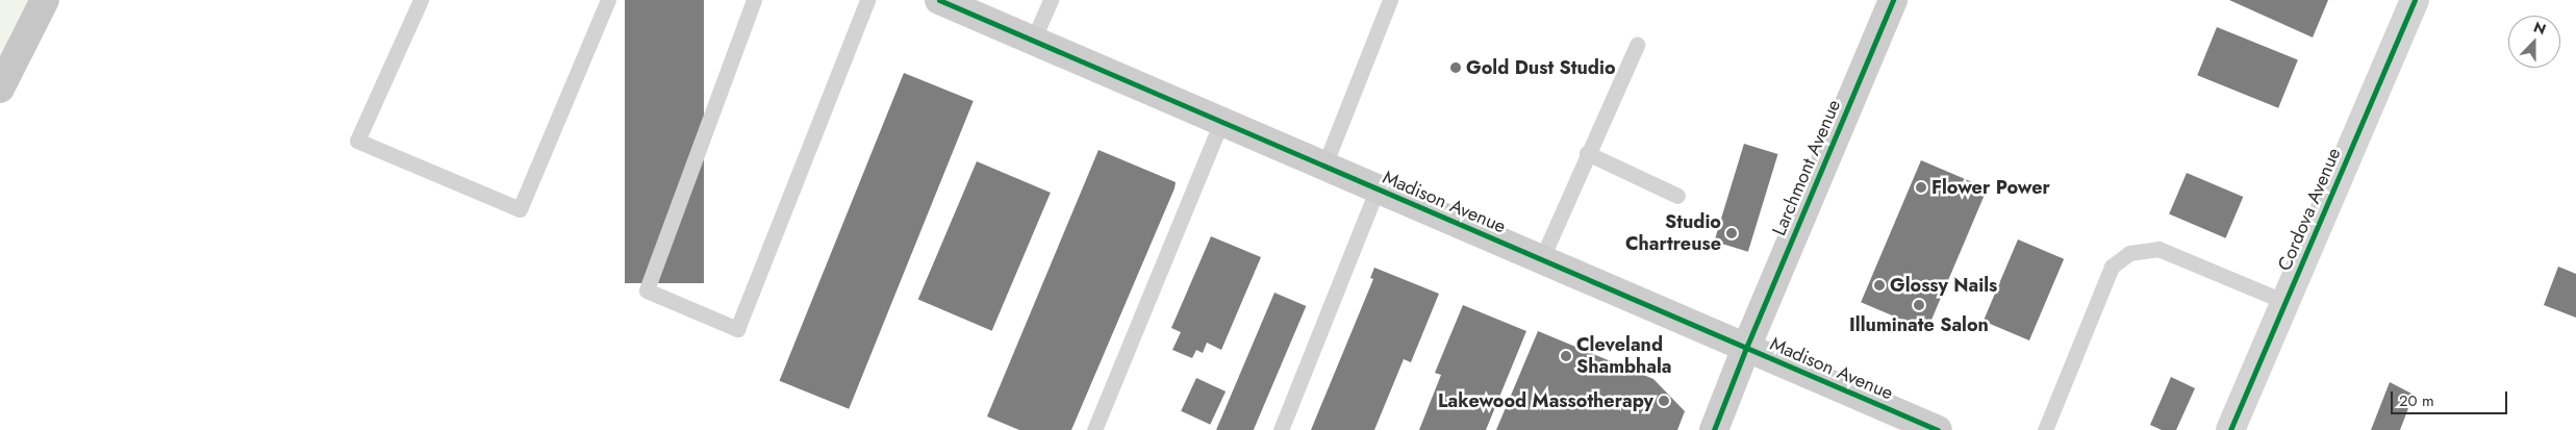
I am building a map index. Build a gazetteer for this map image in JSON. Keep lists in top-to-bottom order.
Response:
{
  "streets": {
    "main road": ["Larchmont Avenue", "Madison Avenue"],
    "street": ["Cordova Avenue"]
  },
  "crossings": [
    ["Larchmont Avenue", "Madison Avenue"]
  ],
  "places": [
    "Gold Dust Studio",
    "Flower Power",
    "Studio Chartreuse",
    "Glossy Nails",
    "Illuminate Salon",
    "Cleveland Shambhala",
    "Lakewood Massotherapy"
  ],
  "scale_bar": "20 m",
  "north": "top"
}
